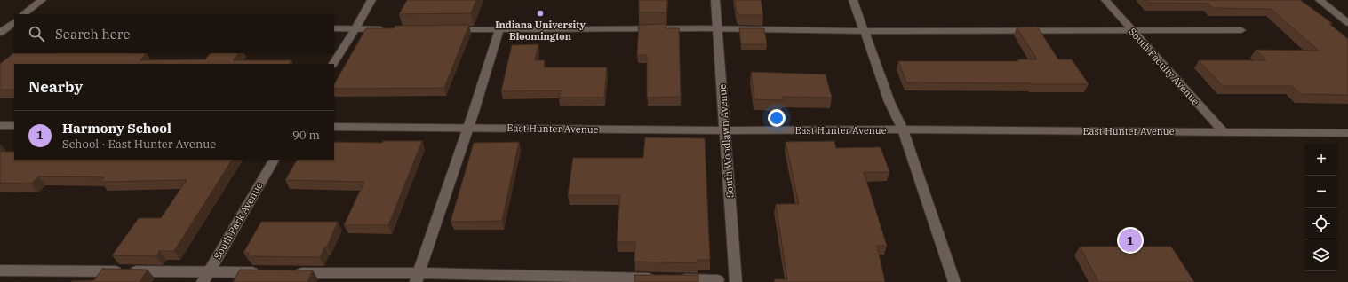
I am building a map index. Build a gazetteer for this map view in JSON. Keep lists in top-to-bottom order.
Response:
{
  "streets": {
    "street": [
      "South Faculty Avenue",
      "East Hunter Avenue",
      "South Woodlawn Avenue",
      "South Park Avenue"
    ]
  },
  "crossings": [
    ["South Faculty Avenue", "East Hunter Avenue"],
    ["East Hunter Avenue", "South Woodlawn Avenue"]
  ],
  "places": ["Indiana University Bloomington"],
  "page": {
    "search": "Search here",
    "heading": "Nearby",
    "list": [
      {
        "mark": "1",
        "name": "Harmony School",
        "note": "School · East Hunter Avenue",
        "value": "90 m"
      }
    ],
    "map_buttons": ["+", "−"],
    "pins": "1"
  }
}
